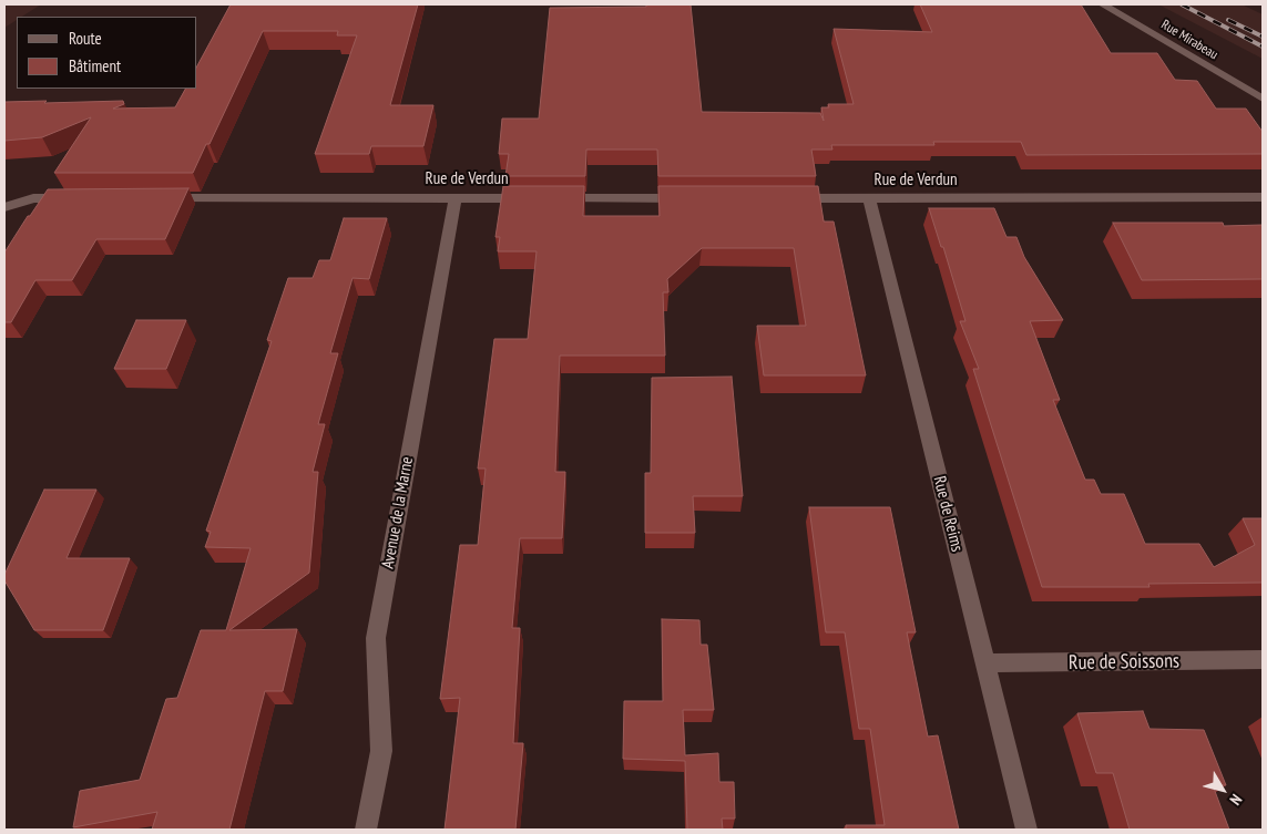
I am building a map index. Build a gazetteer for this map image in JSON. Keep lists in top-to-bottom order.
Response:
{
  "streets": {
    "street": [
      "Rue Mirabeau",
      "Rue de Verdun",
      "Avenue de la Marne",
      "Rue de Reims",
      "Rue de Soissons"
    ]
  },
  "crossings": [
    ["Rue de Verdun", "Avenue de la Marne"],
    ["Rue de Verdun", "Rue de Reims"],
    ["Rue de Reims", "Rue de Soissons"]
  ],
  "legend": ["Route", "Bâtiment"],
  "north": "bottom right"
}
